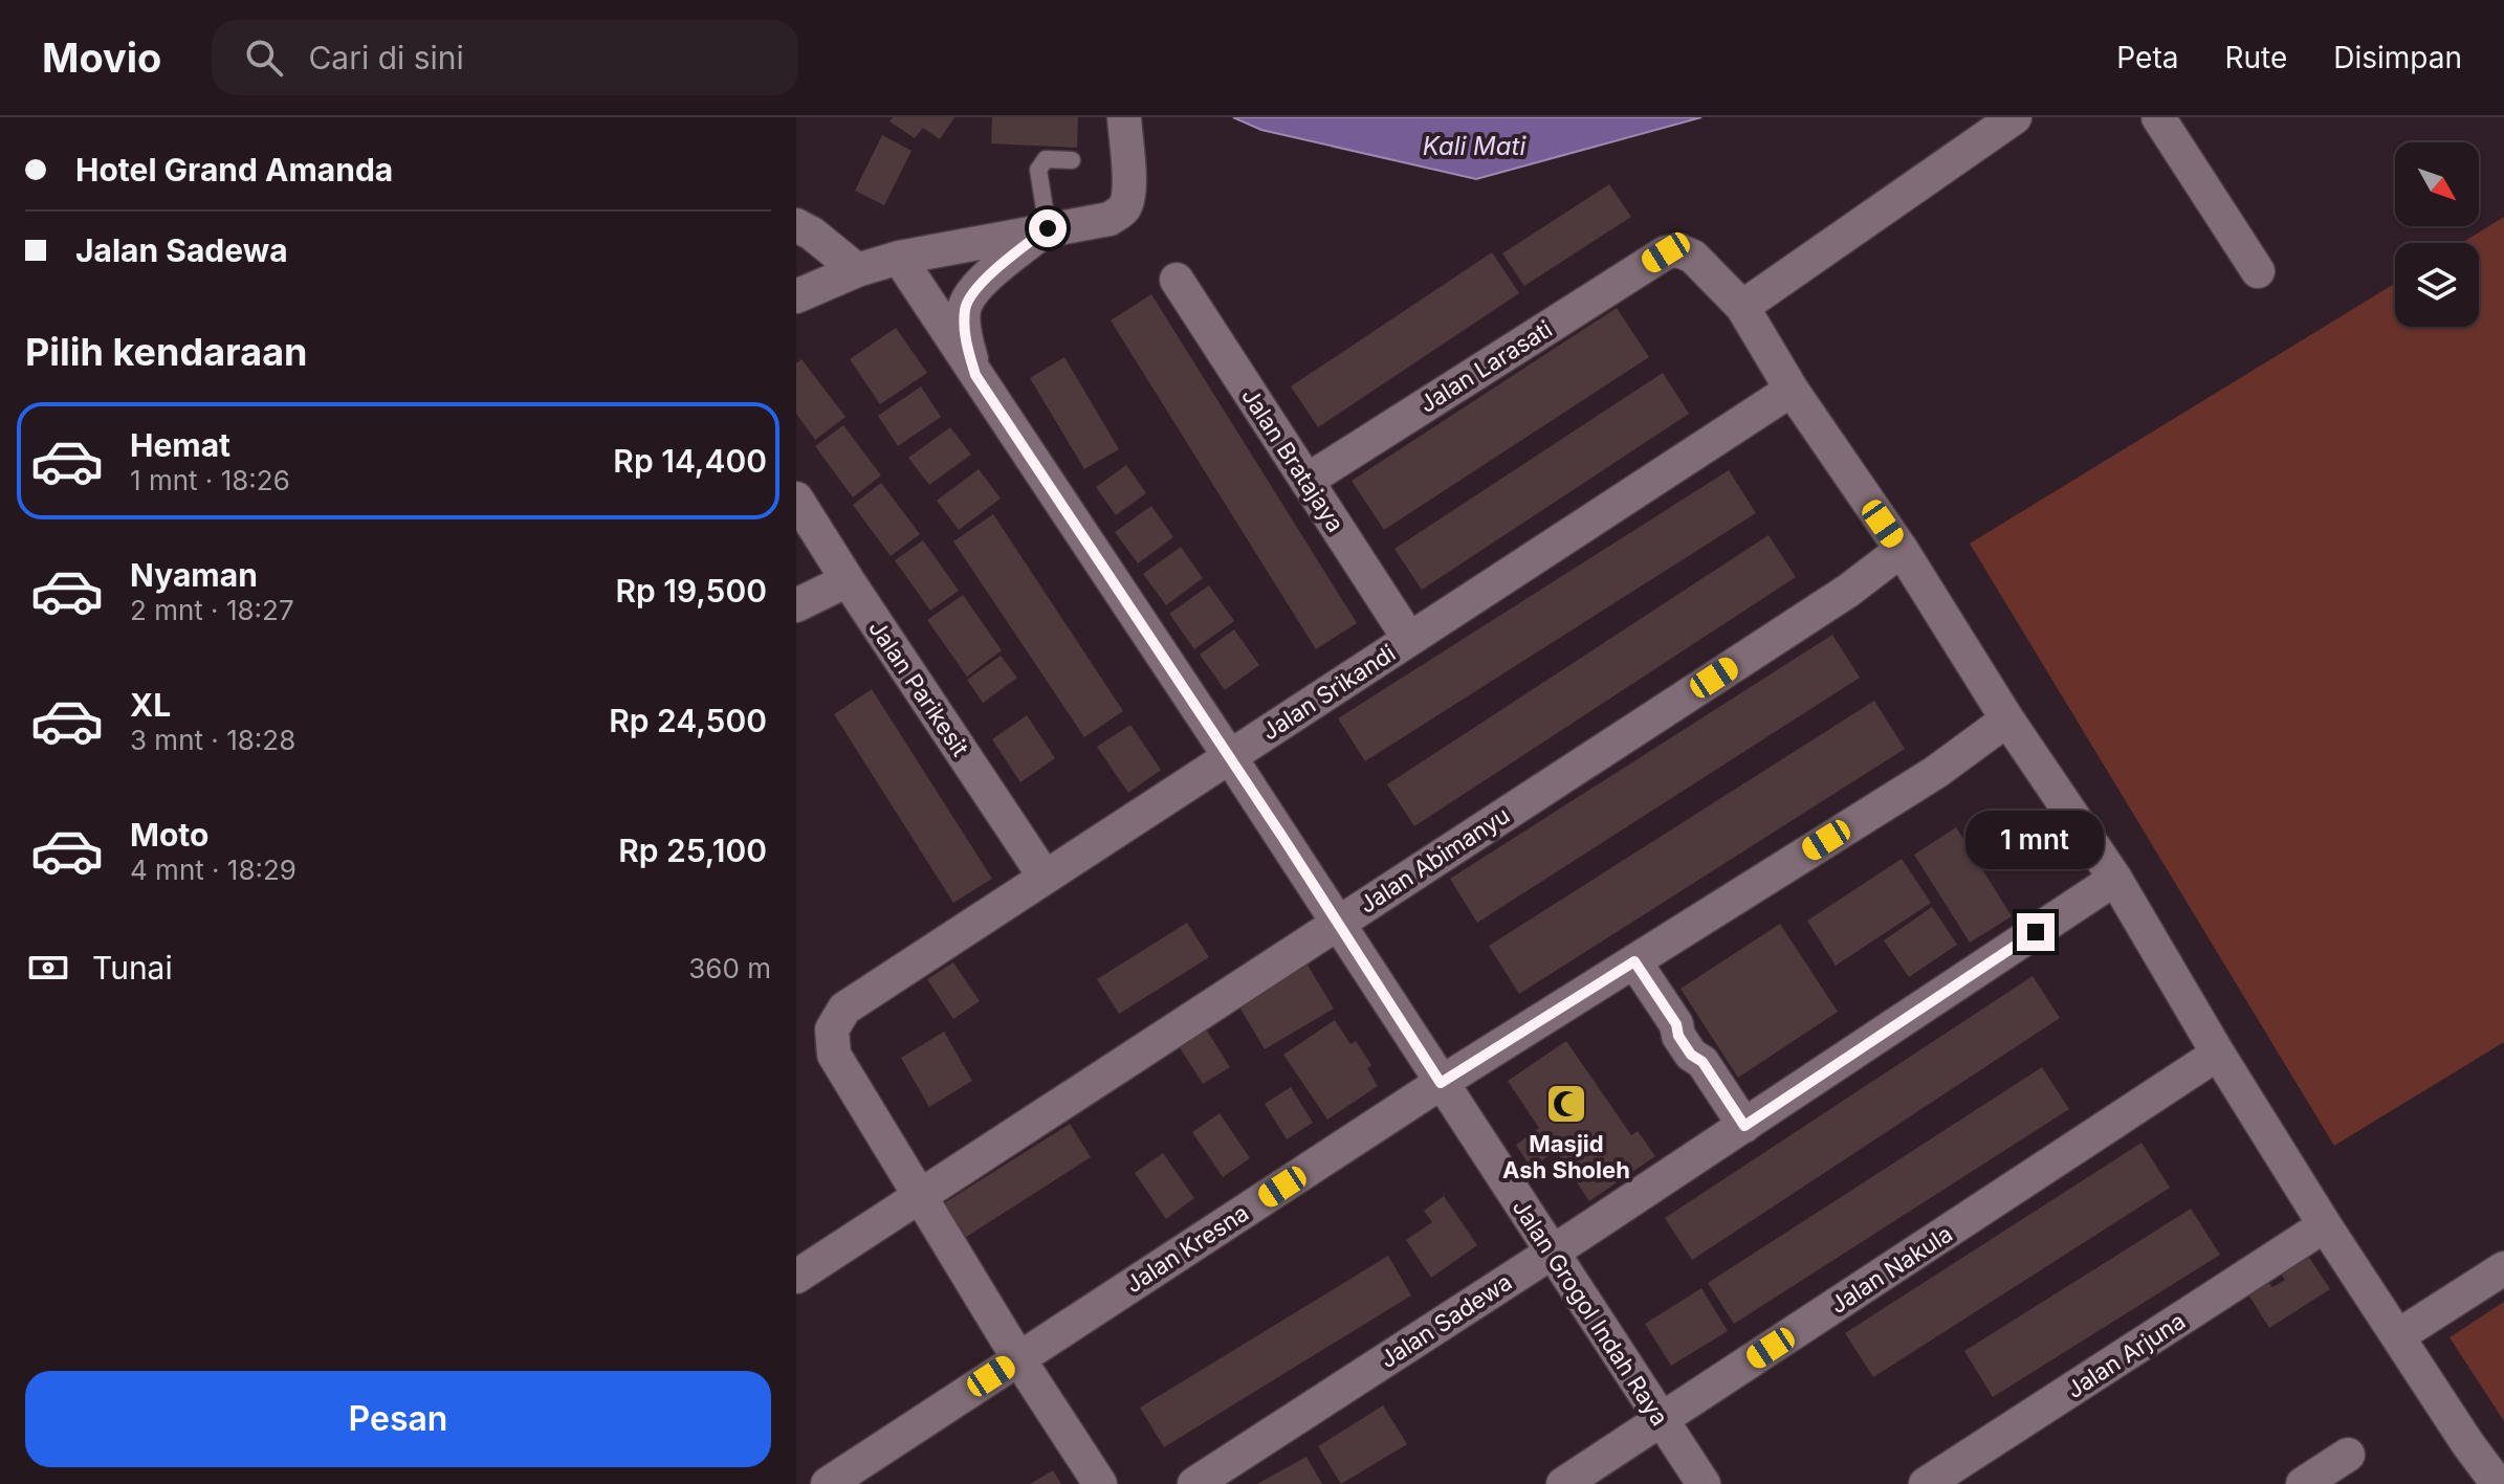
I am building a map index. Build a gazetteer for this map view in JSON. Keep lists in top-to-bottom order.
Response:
{
  "streets": {
    "street": [
      "Jalan Larasati",
      "Jalan Bratajaya",
      "Jalan Parikesit",
      "Jalan Srikandi",
      "Jalan Abimanyu",
      "Jalan Kresna",
      "Jalan Nakula",
      "Jalan Grogol Indah Raya",
      "Jalan Sadewa",
      "Jalan Arjuna"
    ]
  },
  "crossings": [
    ["Jalan Larasati", "Jalan Bratajaya"],
    ["Jalan Bratajaya", "Jalan Srikandi"],
    ["Jalan Parikesit", "Jalan Srikandi"],
    ["Jalan Srikandi", "Jalan Abimanyu"],
    ["Jalan Srikandi", "Jalan Grogol Indah Raya"],
    ["Jalan Abimanyu", "Jalan Grogol Indah Raya"],
    ["Jalan Kresna", "Jalan Grogol Indah Raya"],
    ["Jalan Nakula", "Jalan Grogol Indah Raya"],
    ["Jalan Grogol Indah Raya", "Jalan Sadewa"]
  ],
  "water": ["Kali Mati"],
  "places": {
    "mosque": ["Masjid Ash Sholeh"]
  },
  "north": "bottom right",
  "page": {
    "header": "Movio",
    "search": "Cari di sini",
    "nav": ["Peta", "Rute", "Disimpan"],
    "banner": ["Hotel Grand Amanda", "Jalan Sadewa"],
    "heading": "Pilih kendaraan",
    "list": [
      {
        "name": "Hemat",
        "note": "1 mnt · 18:26",
        "value": "Rp 14,400"
      },
      {
        "name": "Nyaman",
        "note": "2 mnt · 18:27",
        "value": "Rp 19,500"
      },
      {
        "name": "XL",
        "note": "3 mnt · 18:28",
        "value": "Rp 24,500"
      },
      {
        "name": "Moto",
        "note": "4 mnt · 18:29",
        "value": "Rp 25,100"
      }
    ],
    "bubble": "1 mnt",
    "pay": ["Tunai", "360 m"],
    "buttons": "Pesan"
  }
}
